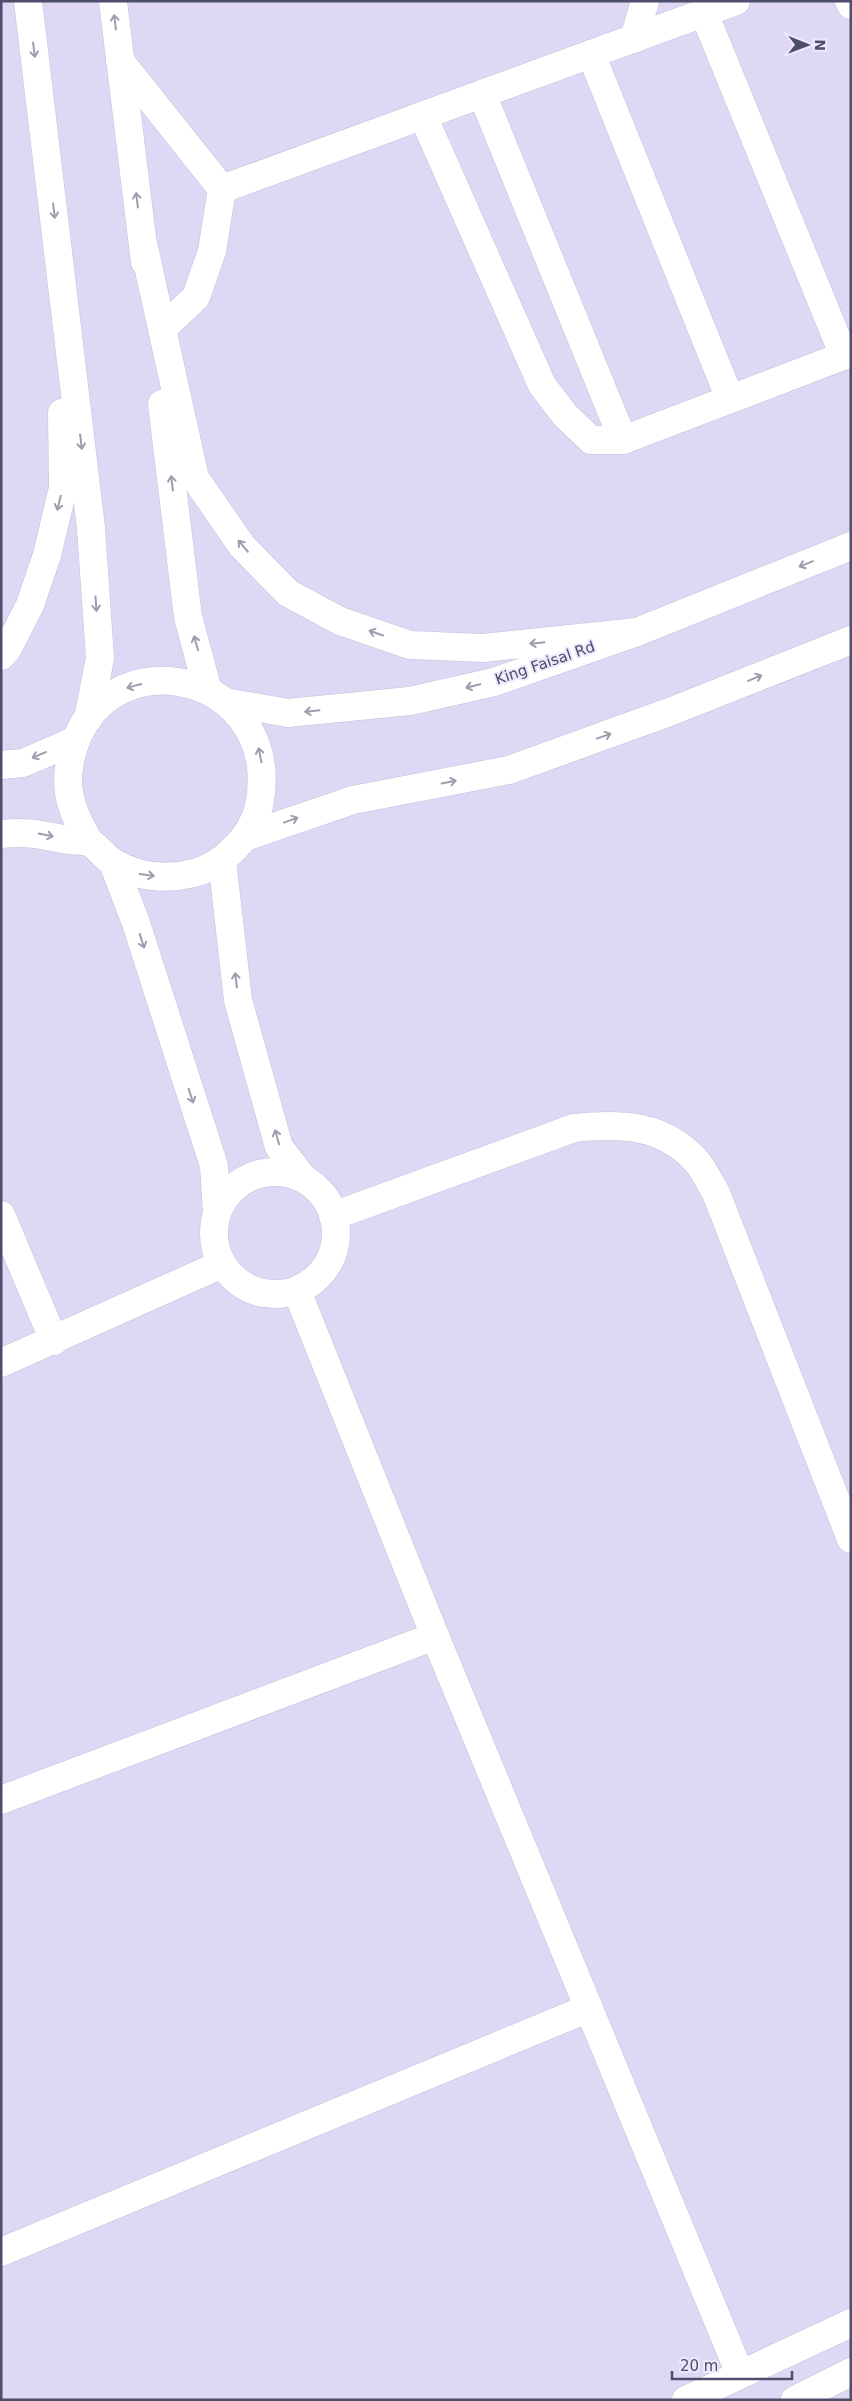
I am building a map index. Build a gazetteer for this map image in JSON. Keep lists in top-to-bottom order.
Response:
{
  "streets": {
    "street": ["King Faisal Rd"]
  },
  "scale_bar": "20 m",
  "north": "right"
}
